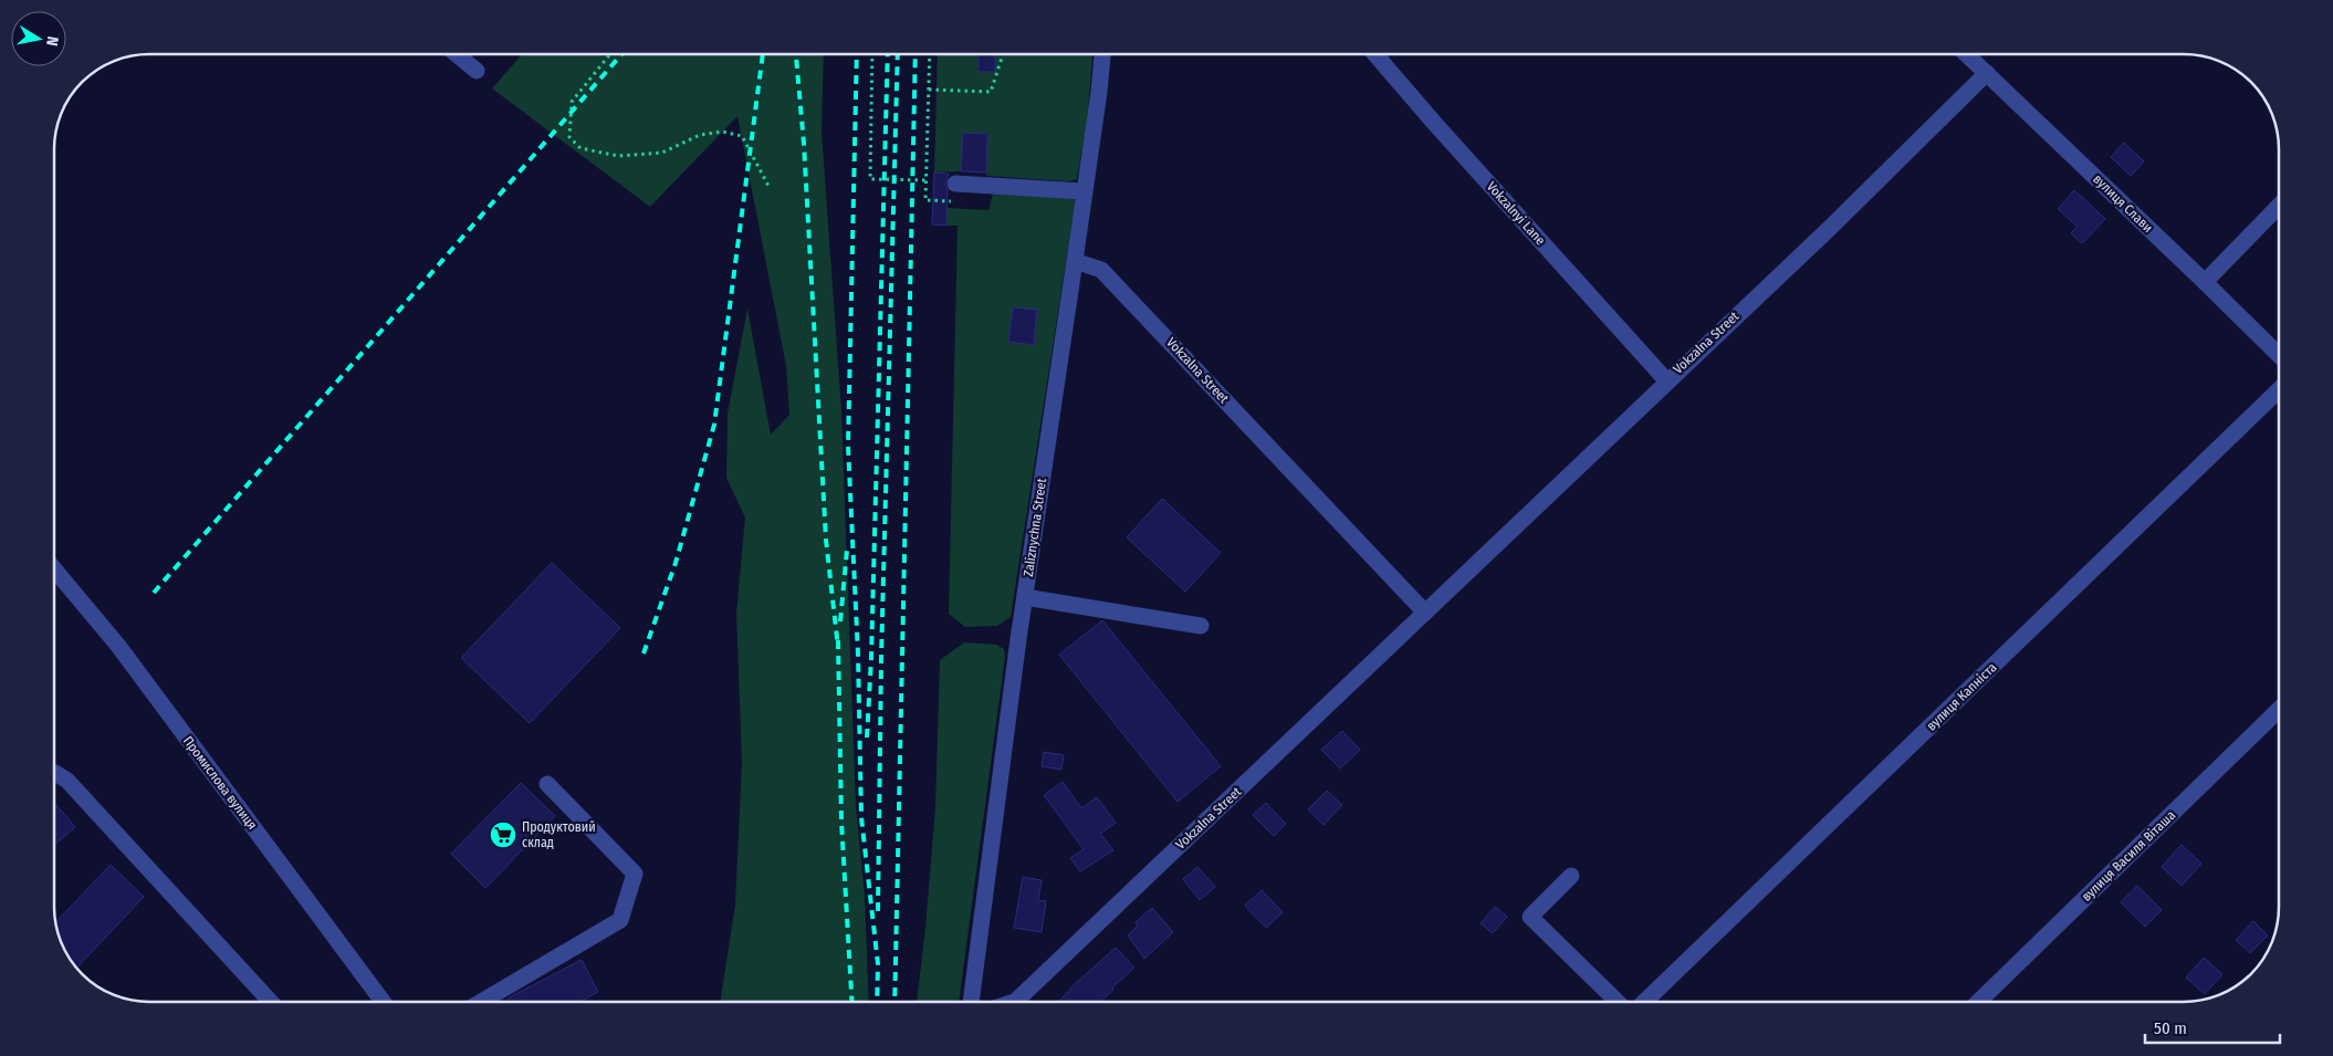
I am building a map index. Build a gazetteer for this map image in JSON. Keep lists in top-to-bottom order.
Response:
{
  "streets": {
    "street": [
      "вулиця Слави",
      "Vokzalnyi Lane",
      "Vokzalna Street",
      "Zaliznychna Street",
      "вулиця Капніста",
      "Промислова вулиця",
      "вулиця Василя Віташа"
    ]
  },
  "crossings": [
    ["вулиця Слави", "Vokzalna Street"],
    ["Vokzalnyi Lane", "Vokzalna Street"],
    ["Vokzalna Street", "Zaliznychna Street"]
  ],
  "places": {
    "supermarket": ["Продуктовий склад"]
  },
  "scale_bar": "50 m",
  "north": "right"
}
